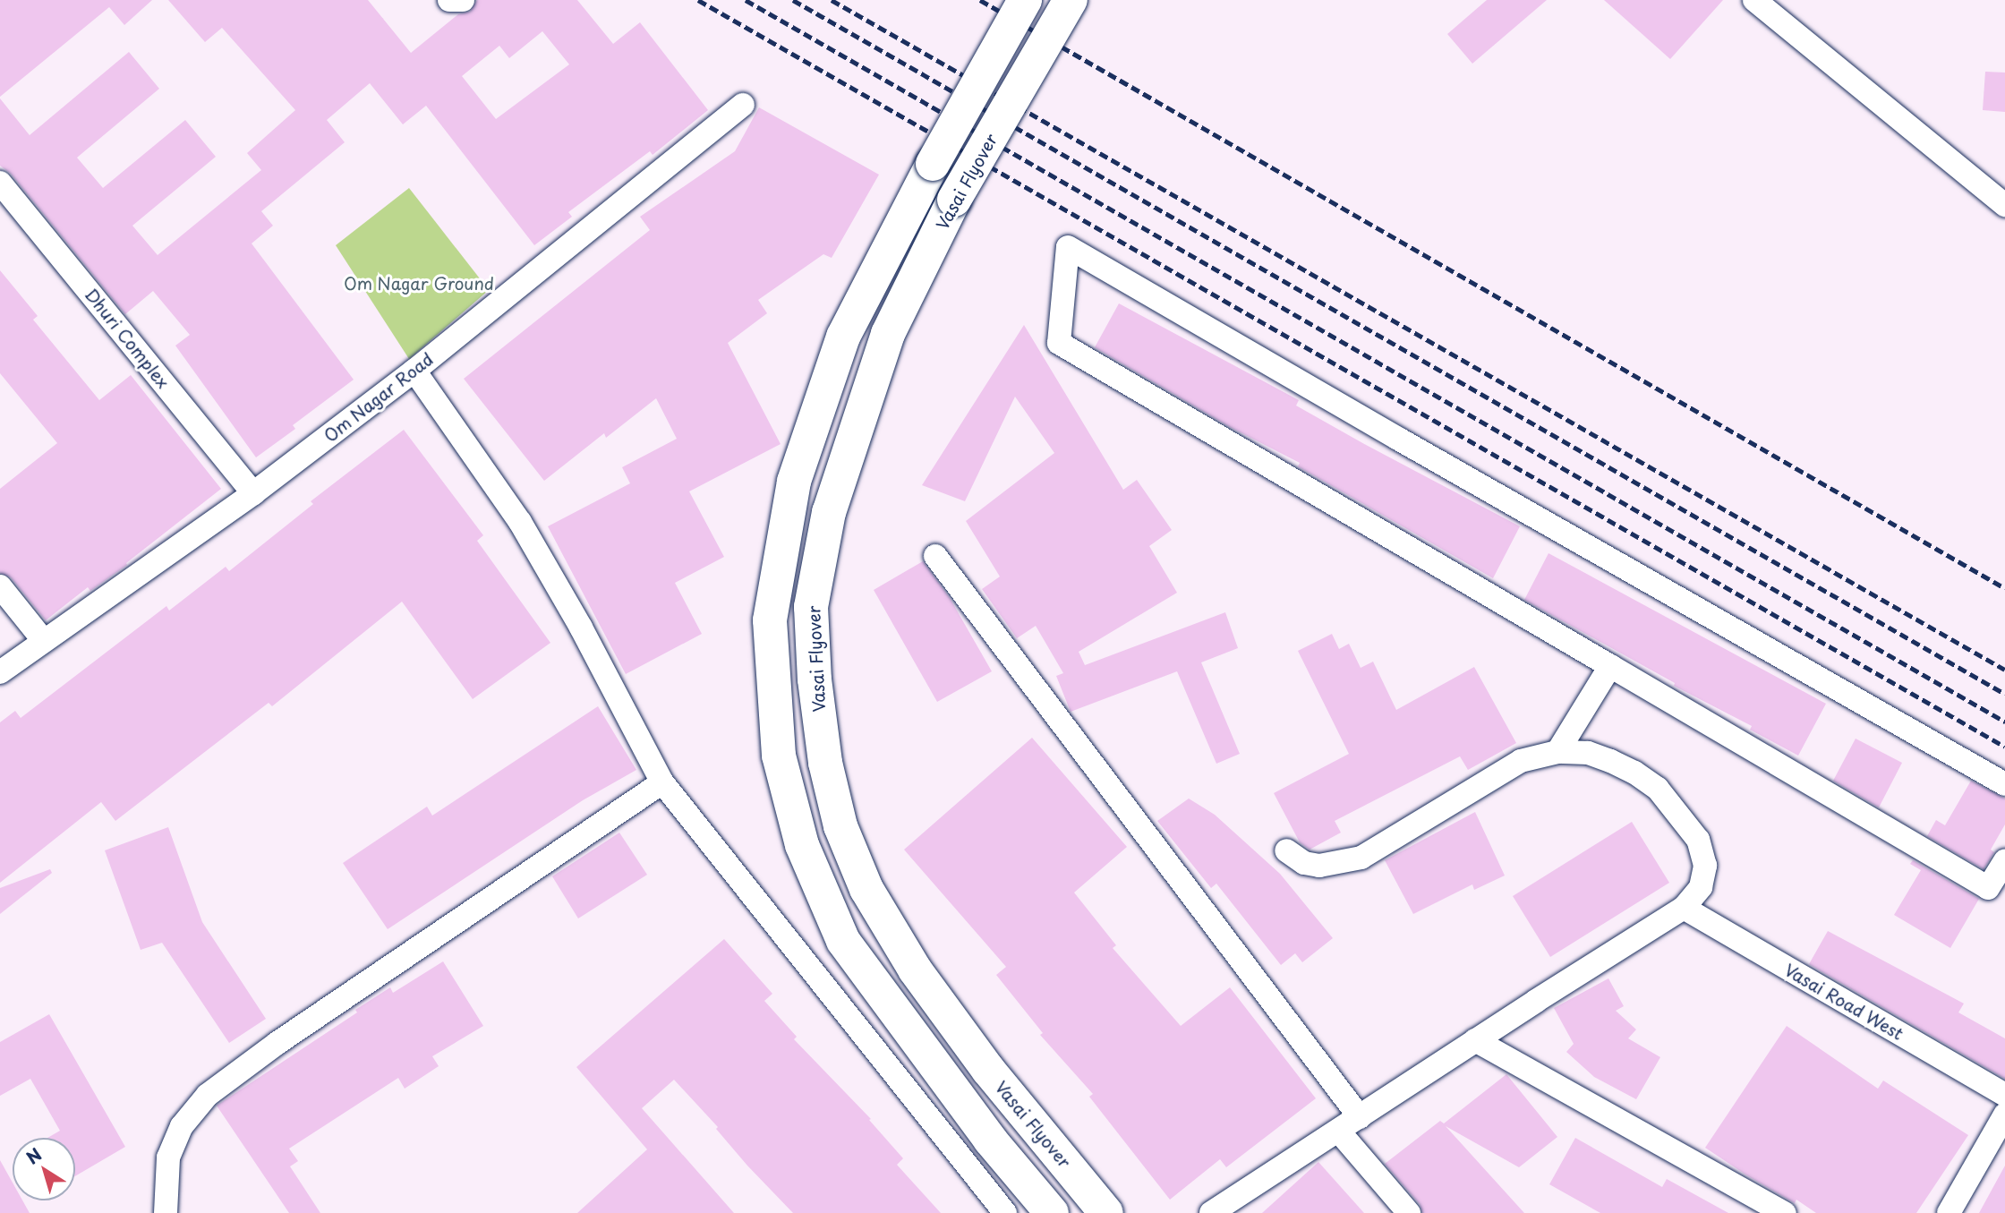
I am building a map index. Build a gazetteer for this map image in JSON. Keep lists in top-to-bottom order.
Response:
{
  "streets": {
    "main road": ["Vasai Flyover"],
    "street": ["Dhuri Complex", "Om Nagar Road", "Vasai Road West"]
  },
  "crossings": [
    ["Dhuri Complex", "Om Nagar Road"]
  ],
  "parks": ["Om Nagar Ground"],
  "north": "top left"
}
